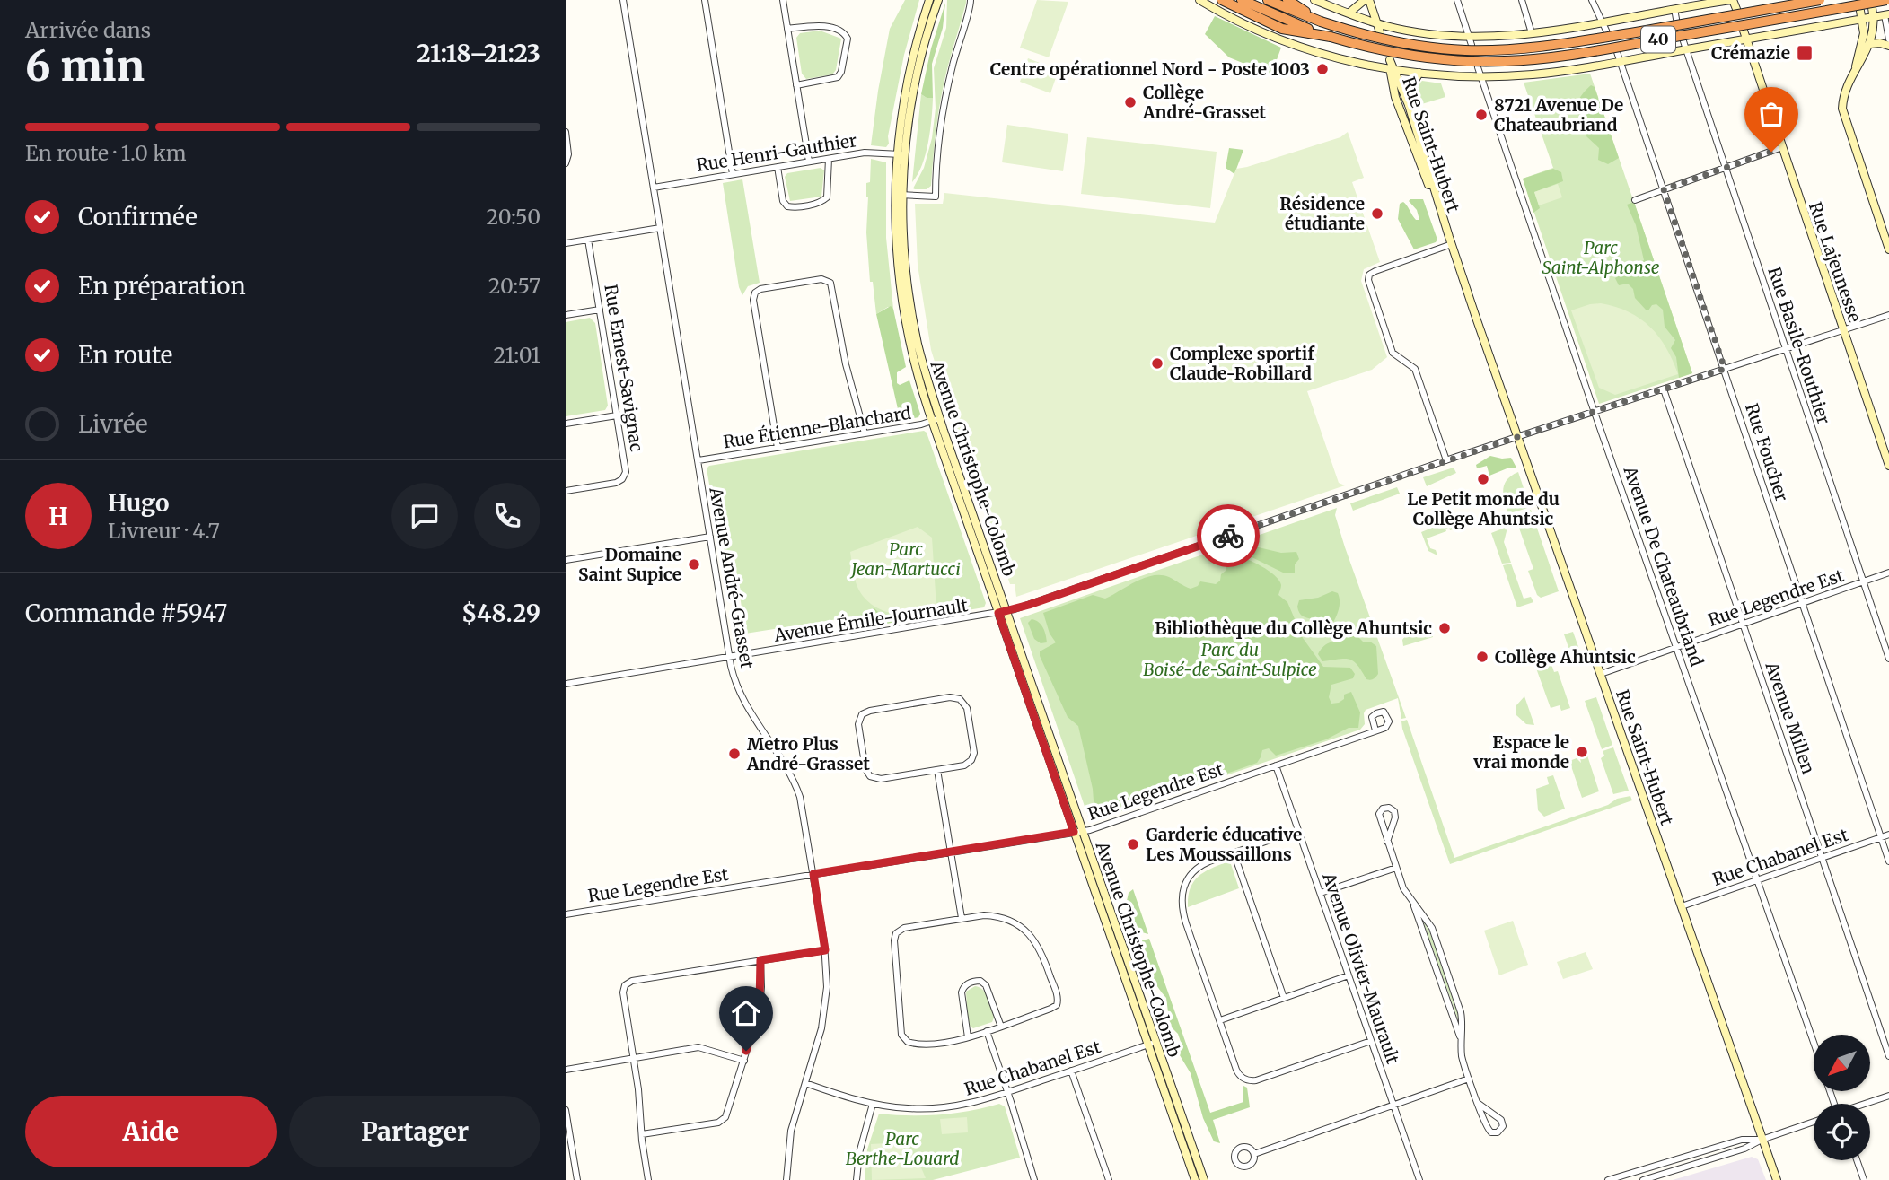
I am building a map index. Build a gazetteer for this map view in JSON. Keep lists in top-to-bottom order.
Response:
{
  "streets": {
    "highway": ["40"],
    "main road": ["Rue Saint-Hubert", "Rue Lajeunesse", "Avenue Christophe-Colomb"],
    "street": [
      "Rue Henri-Gauthier",
      "Rue Basile-Routhier",
      "Rue Ernest-Savignac",
      "Rue Étienne-Blanchard",
      "Rue Foucher",
      "Avenue De Chateaubriand",
      "Avenue André-Grasset",
      "Rue Legendre Est",
      "Avenue Émile-Journault",
      "Avenue Millen",
      "Rue Chabanel Est",
      "Avenue Olivier-Maurault"
    ]
  },
  "crossings": [
    ["Rue Saint-Hubert", "Rue Legendre Est"],
    ["Rue Saint-Hubert", "Avenue Émile-Journault"],
    ["Rue Saint-Hubert", "Rue Chabanel Est"],
    ["Rue Henri-Gauthier", "Avenue Christophe-Colomb"],
    ["Rue Henri-Gauthier", "Avenue André-Grasset"],
    ["Rue Lajeunesse", "Avenue Émile-Journault"],
    ["Rue Basile-Routhier", "Rue Legendre Est"],
    ["Rue Basile-Routhier", "Avenue Émile-Journault"],
    ["Rue Étienne-Blanchard", "Avenue Christophe-Colomb"],
    ["Rue Étienne-Blanchard", "Avenue André-Grasset"],
    ["Rue Foucher", "Rue Legendre Est"],
    ["Rue Foucher", "Avenue Émile-Journault"],
    ["Rue Foucher", "Rue Chabanel Est"],
    ["Avenue Christophe-Colomb", "Rue Legendre Est"],
    ["Avenue Christophe-Colomb", "Avenue Émile-Journault"],
    ["Avenue Christophe-Colomb", "Rue Chabanel Est"],
    ["Avenue De Chateaubriand", "Rue Legendre Est"],
    ["Avenue De Chateaubriand", "Avenue Émile-Journault"],
    ["Avenue De Chateaubriand", "Rue Chabanel Est"],
    ["Avenue André-Grasset", "Rue Legendre Est"],
    ["Avenue André-Grasset", "Avenue Émile-Journault"],
    ["Avenue André-Grasset", "Rue Chabanel Est"],
    ["Rue Legendre Est", "Avenue Millen"],
    ["Rue Legendre Est", "Avenue Olivier-Maurault"],
    ["Avenue Émile-Journault", "Avenue Millen"],
    ["Avenue Millen", "Rue Chabanel Est"]
  ],
  "parks": [
    "Parc Saint-Alphonse",
    "Parc Jean-Martucci",
    "Parc du Boisé-de-Saint-Sulpice",
    "Parc Berthe-Louard"
  ],
  "places": {
    "transit": ["Crémazie"],
    "other": [
      "Centre opérationnel Nord - Poste 1003",
      "Collège André-Grasset",
      "8721 Avenue De Chateaubriand",
      "Résidence étudiante",
      "Complexe sportif Claude-Robillard",
      "Le Petit monde du Collège Ahuntsic",
      "Domaine Saint Supice",
      "Bibliothèque du Collège Ahuntsic",
      "Collège Ahuntsic",
      "Espace le vrai monde",
      "Metro Plus André-Grasset",
      "Garderie éducative Les Moussaillons"
    ]
  },
  "north": "bottom left",
  "page": {
    "heading": ["6 min", "Arrivée dans", "21:18–21:23"],
    "panel": [
      "Hugo",
      "Livreur · 4.7",
      "Commande #5947",
      "$48.29"
    ],
    "bar": "En route · 1.0 km",
    "list": [
      ["Confirmée", "20:50"],
      ["En préparation", "20:57"],
      ["En route", "21:01"],
      "Livrée"
    ],
    "round": "H",
    "buttons": ["Aide", "Partager"]
  }
}
